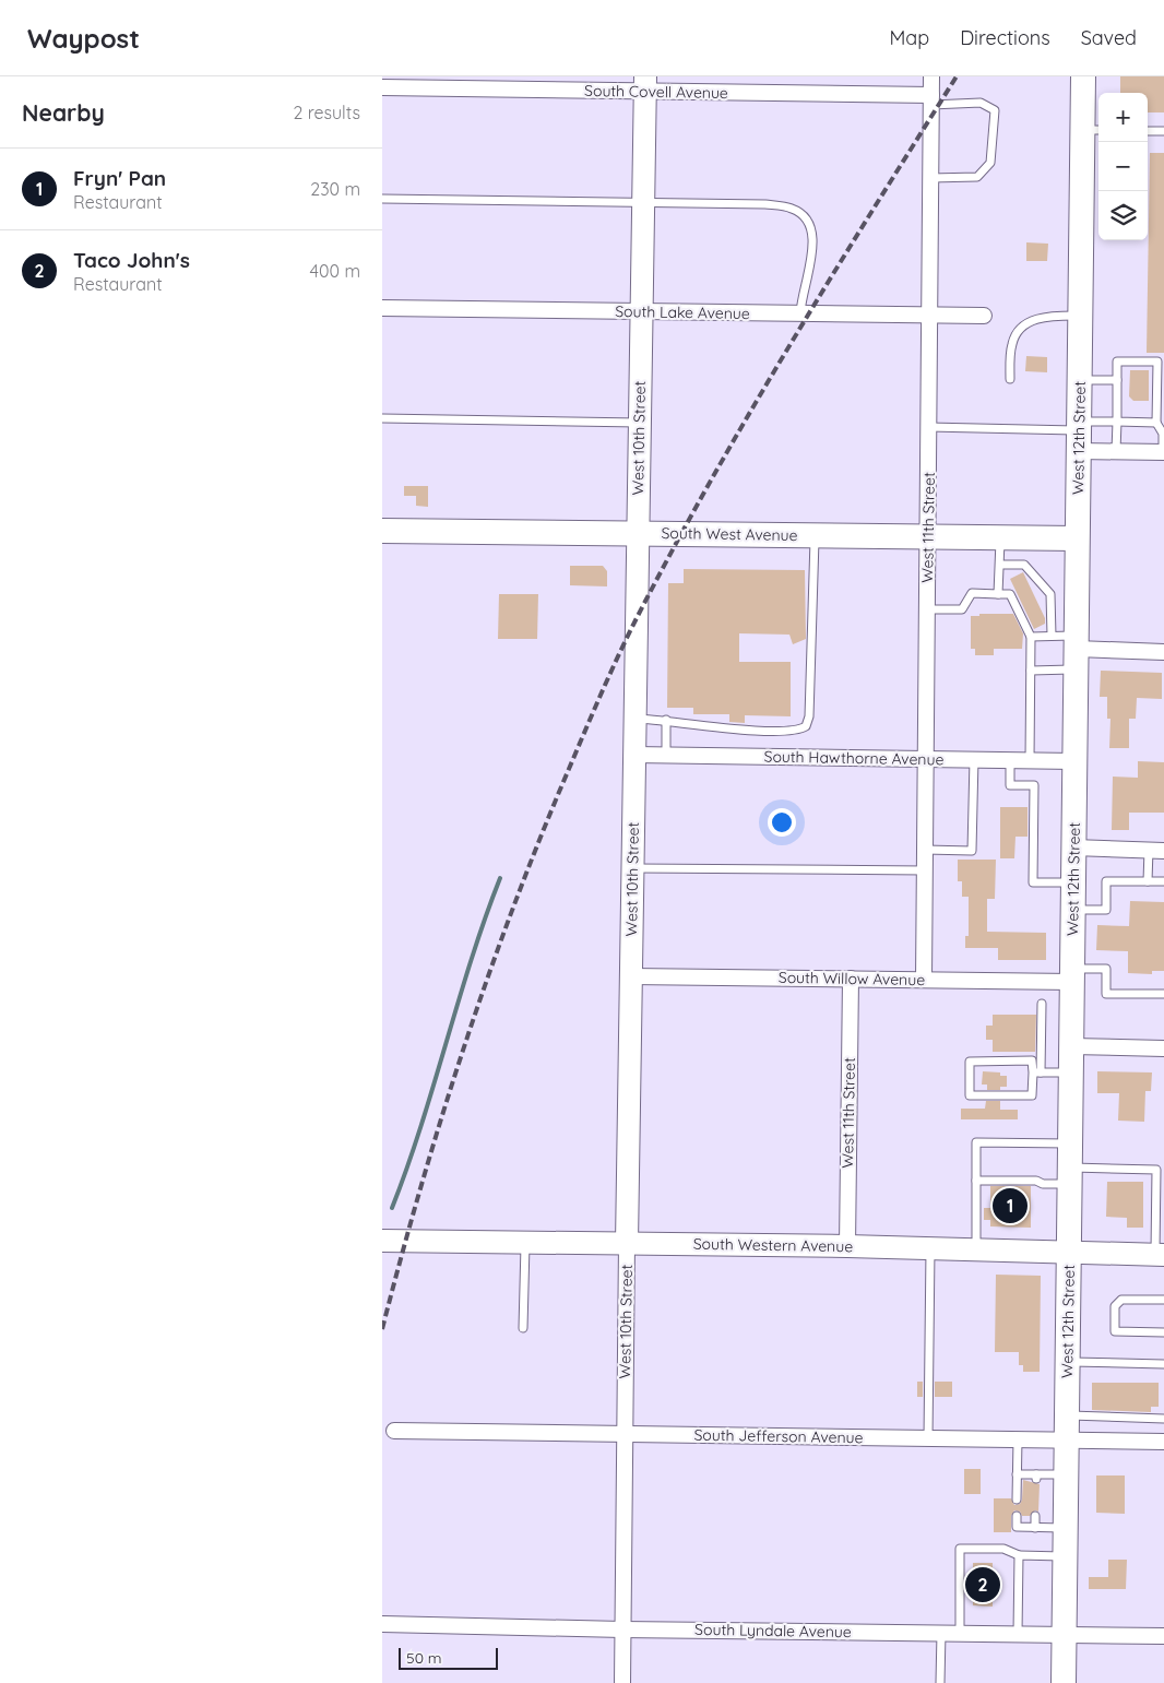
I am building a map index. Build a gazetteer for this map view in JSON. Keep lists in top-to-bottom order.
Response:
{
  "streets": {
    "main road": ["West 12th Street", "South West Avenue"],
    "street": [
      "South Covell Avenue",
      "South Lake Avenue",
      "West 10th Street",
      "West 11th Street",
      "South Hawthorne Avenue",
      "South Willow Avenue",
      "South Western Avenue",
      "South Jefferson Avenue",
      "South Lyndale Avenue"
    ]
  },
  "crossings": [
    ["South Covell Avenue", "West 10th Street"],
    ["South Covell Avenue", "West 11th Street"],
    ["South Lake Avenue", "West 10th Street"],
    ["South Lake Avenue", "West 11th Street"],
    ["West 10th Street", "South West Avenue"],
    ["West 10th Street", "South Hawthorne Avenue"],
    ["West 10th Street", "South Willow Avenue"],
    ["West 10th Street", "South Western Avenue"],
    ["West 10th Street", "South Jefferson Avenue"],
    ["West 10th Street", "South Lyndale Avenue"],
    ["West 12th Street", "South West Avenue"],
    ["West 12th Street", "South Hawthorne Avenue"],
    ["West 12th Street", "South Willow Avenue"],
    ["West 12th Street", "South Western Avenue"],
    ["West 12th Street", "South Jefferson Avenue"],
    ["West 12th Street", "South Lyndale Avenue"],
    ["West 11th Street", "South West Avenue"],
    ["West 11th Street", "South Hawthorne Avenue"],
    ["West 11th Street", "South Willow Avenue"],
    ["West 11th Street", "South Western Avenue"]
  ],
  "scale_bar": "50 m",
  "page": {
    "header": "Waypost",
    "nav": ["Map", "Directions", "Saved"],
    "heading": ["Nearby", "2 results"],
    "map_buttons": ["+", "−"],
    "list": [
      {
        "mark": "1",
        "name": "Fryn' Pan",
        "note": "Restaurant",
        "value": "230 m"
      },
      {
        "mark": "2",
        "name": "Taco John's",
        "note": "Restaurant",
        "value": "400 m"
      }
    ],
    "pins": ["1", "2"],
    "scale": "50 m"
  }
}
